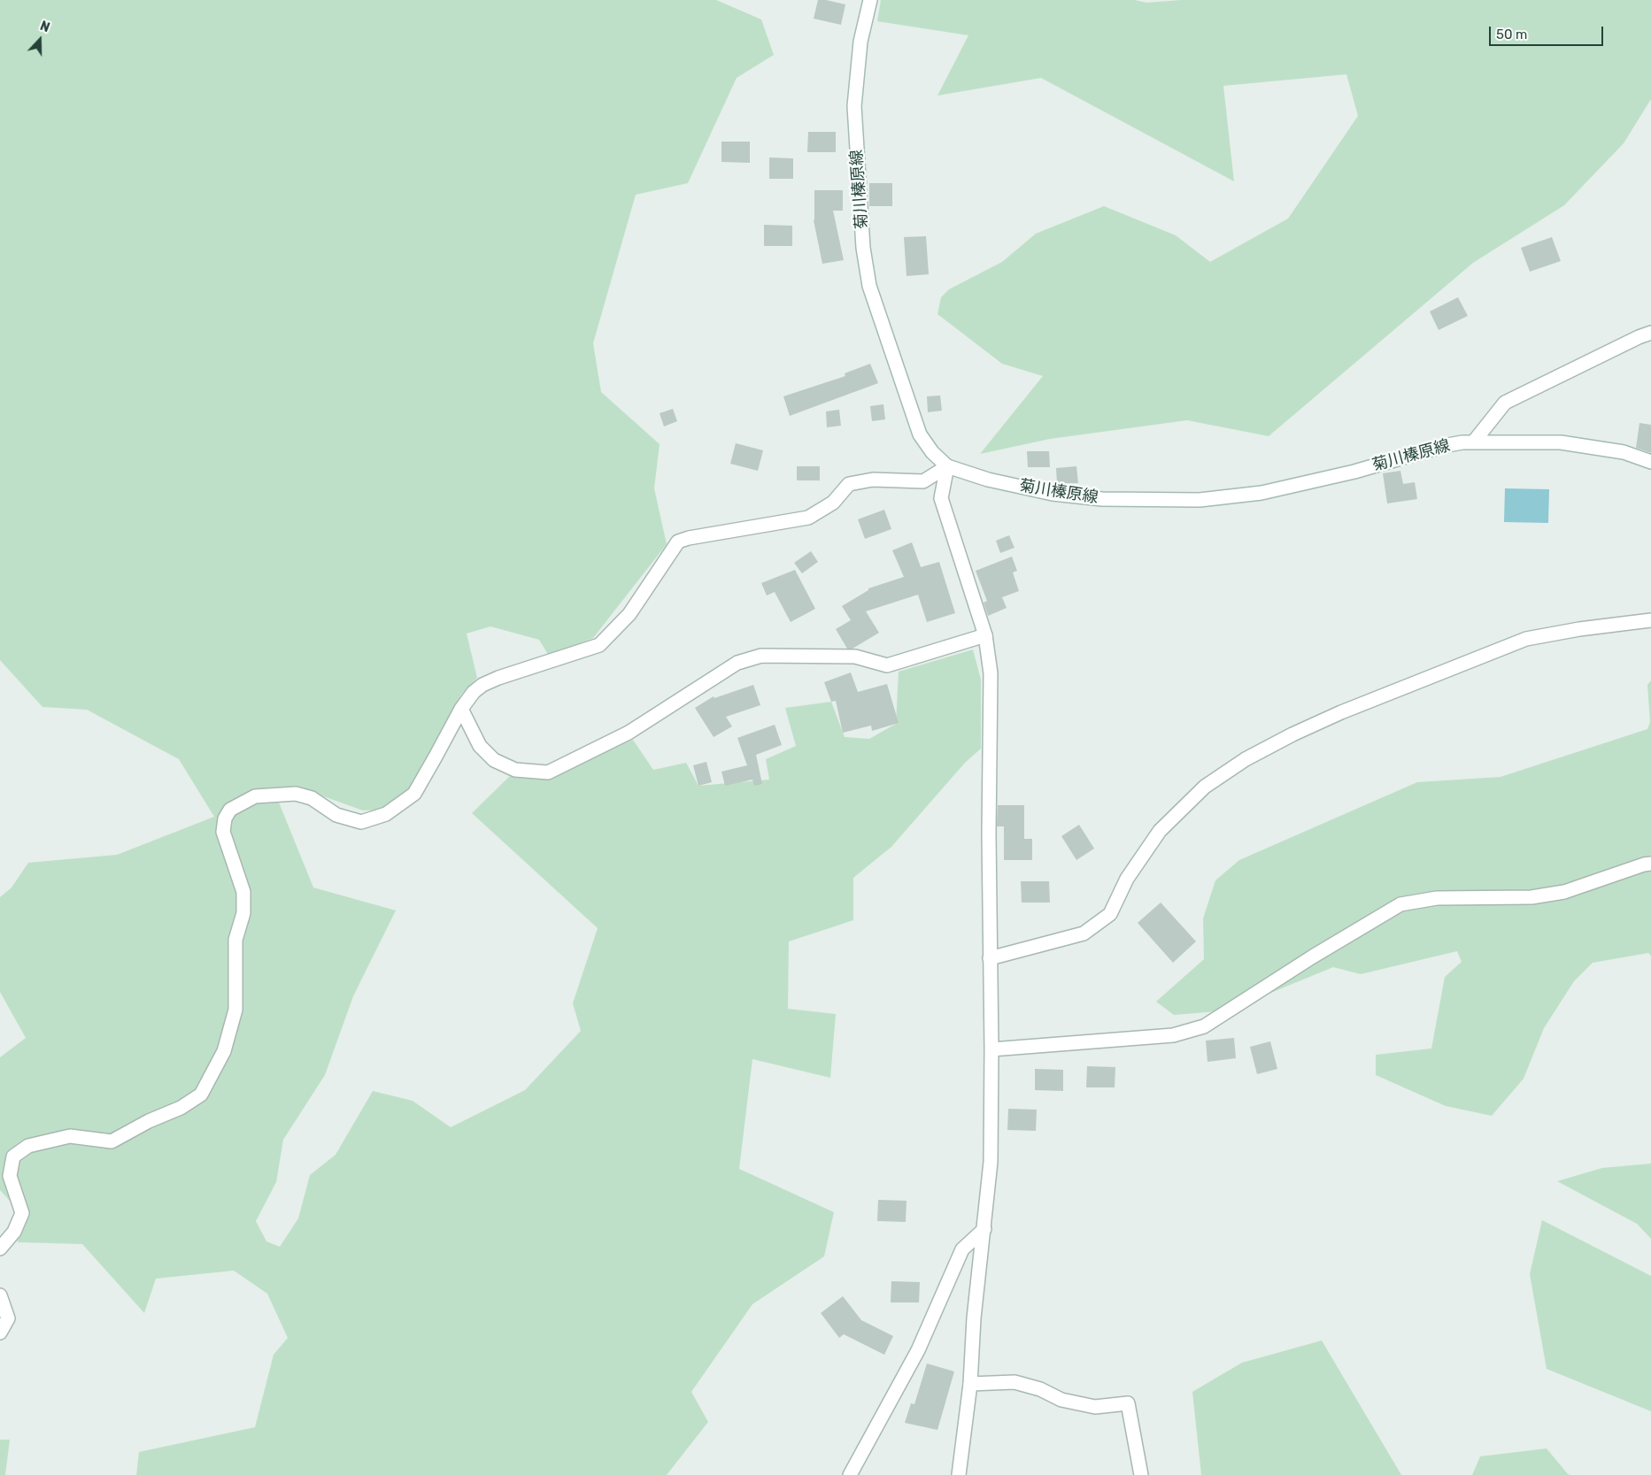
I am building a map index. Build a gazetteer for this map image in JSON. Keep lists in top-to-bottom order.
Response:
{
  "streets": {
    "street": ["菊川榛原線"]
  },
  "scale_bar": "50 m",
  "north": "top"
}
